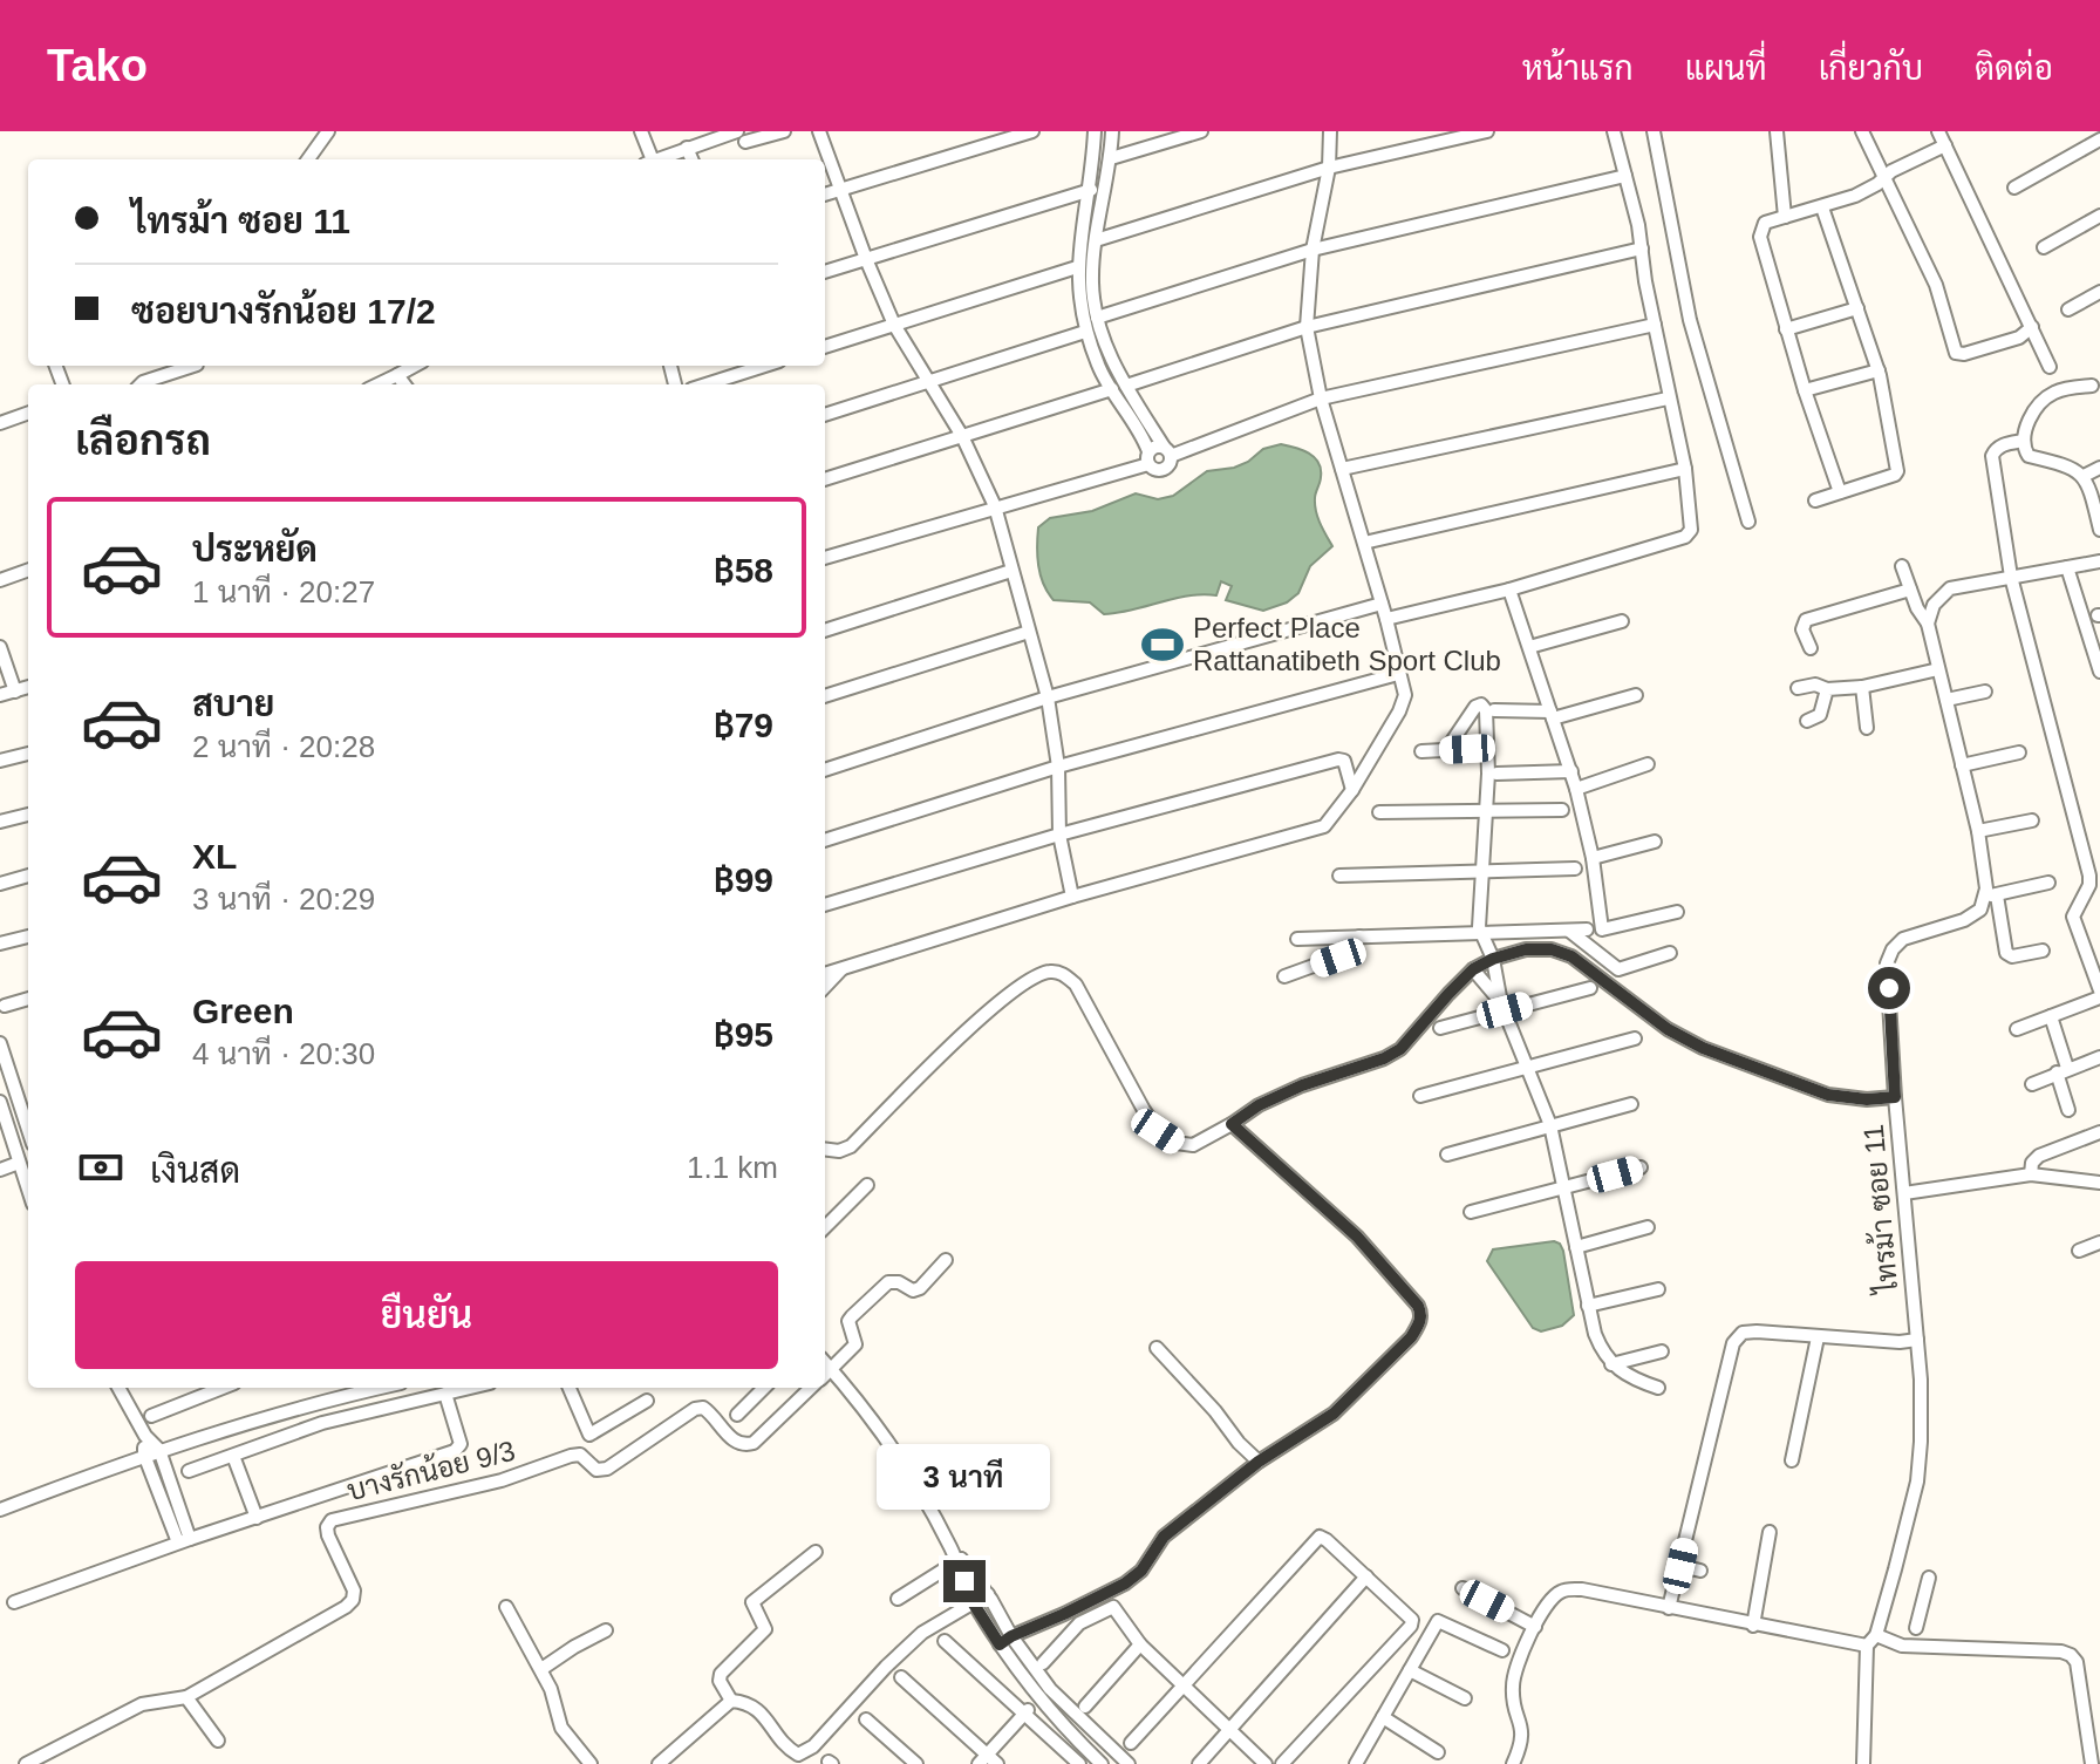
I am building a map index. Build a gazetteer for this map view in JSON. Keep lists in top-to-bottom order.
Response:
{
  "streets": {
    "street": ["ไทรม้า ซอย 11", "บางรักน้อย 9/3"]
  },
  "places": {
    "sports": ["Perfect Place Rattanatibeth Sport Club"]
  },
  "page": {
    "header": "Tako",
    "nav": [
      "หน้าแรก",
      "แผนที่",
      "เกี่ยวกับ",
      "ติดต่อ"
    ],
    "banner": ["ไทรม้า ซอย 11", "ซอยบางรักน้อย 17/2"],
    "heading": "เลือกรถ",
    "list": [
      {
        "name": "ประหยัด",
        "note": "1 นาที · 20:27",
        "value": "฿58"
      },
      {
        "name": "สบาย",
        "note": "2 นาที · 20:28",
        "value": "฿79"
      },
      {
        "name": "XL",
        "note": "3 นาที · 20:29",
        "value": "฿99"
      },
      {
        "name": "Green",
        "note": "4 นาที · 20:30",
        "value": "฿95"
      }
    ],
    "pay": ["เงินสด", "1.1 km"],
    "buttons": "ยืนยัน",
    "bubble": "3 นาที"
  }
}
